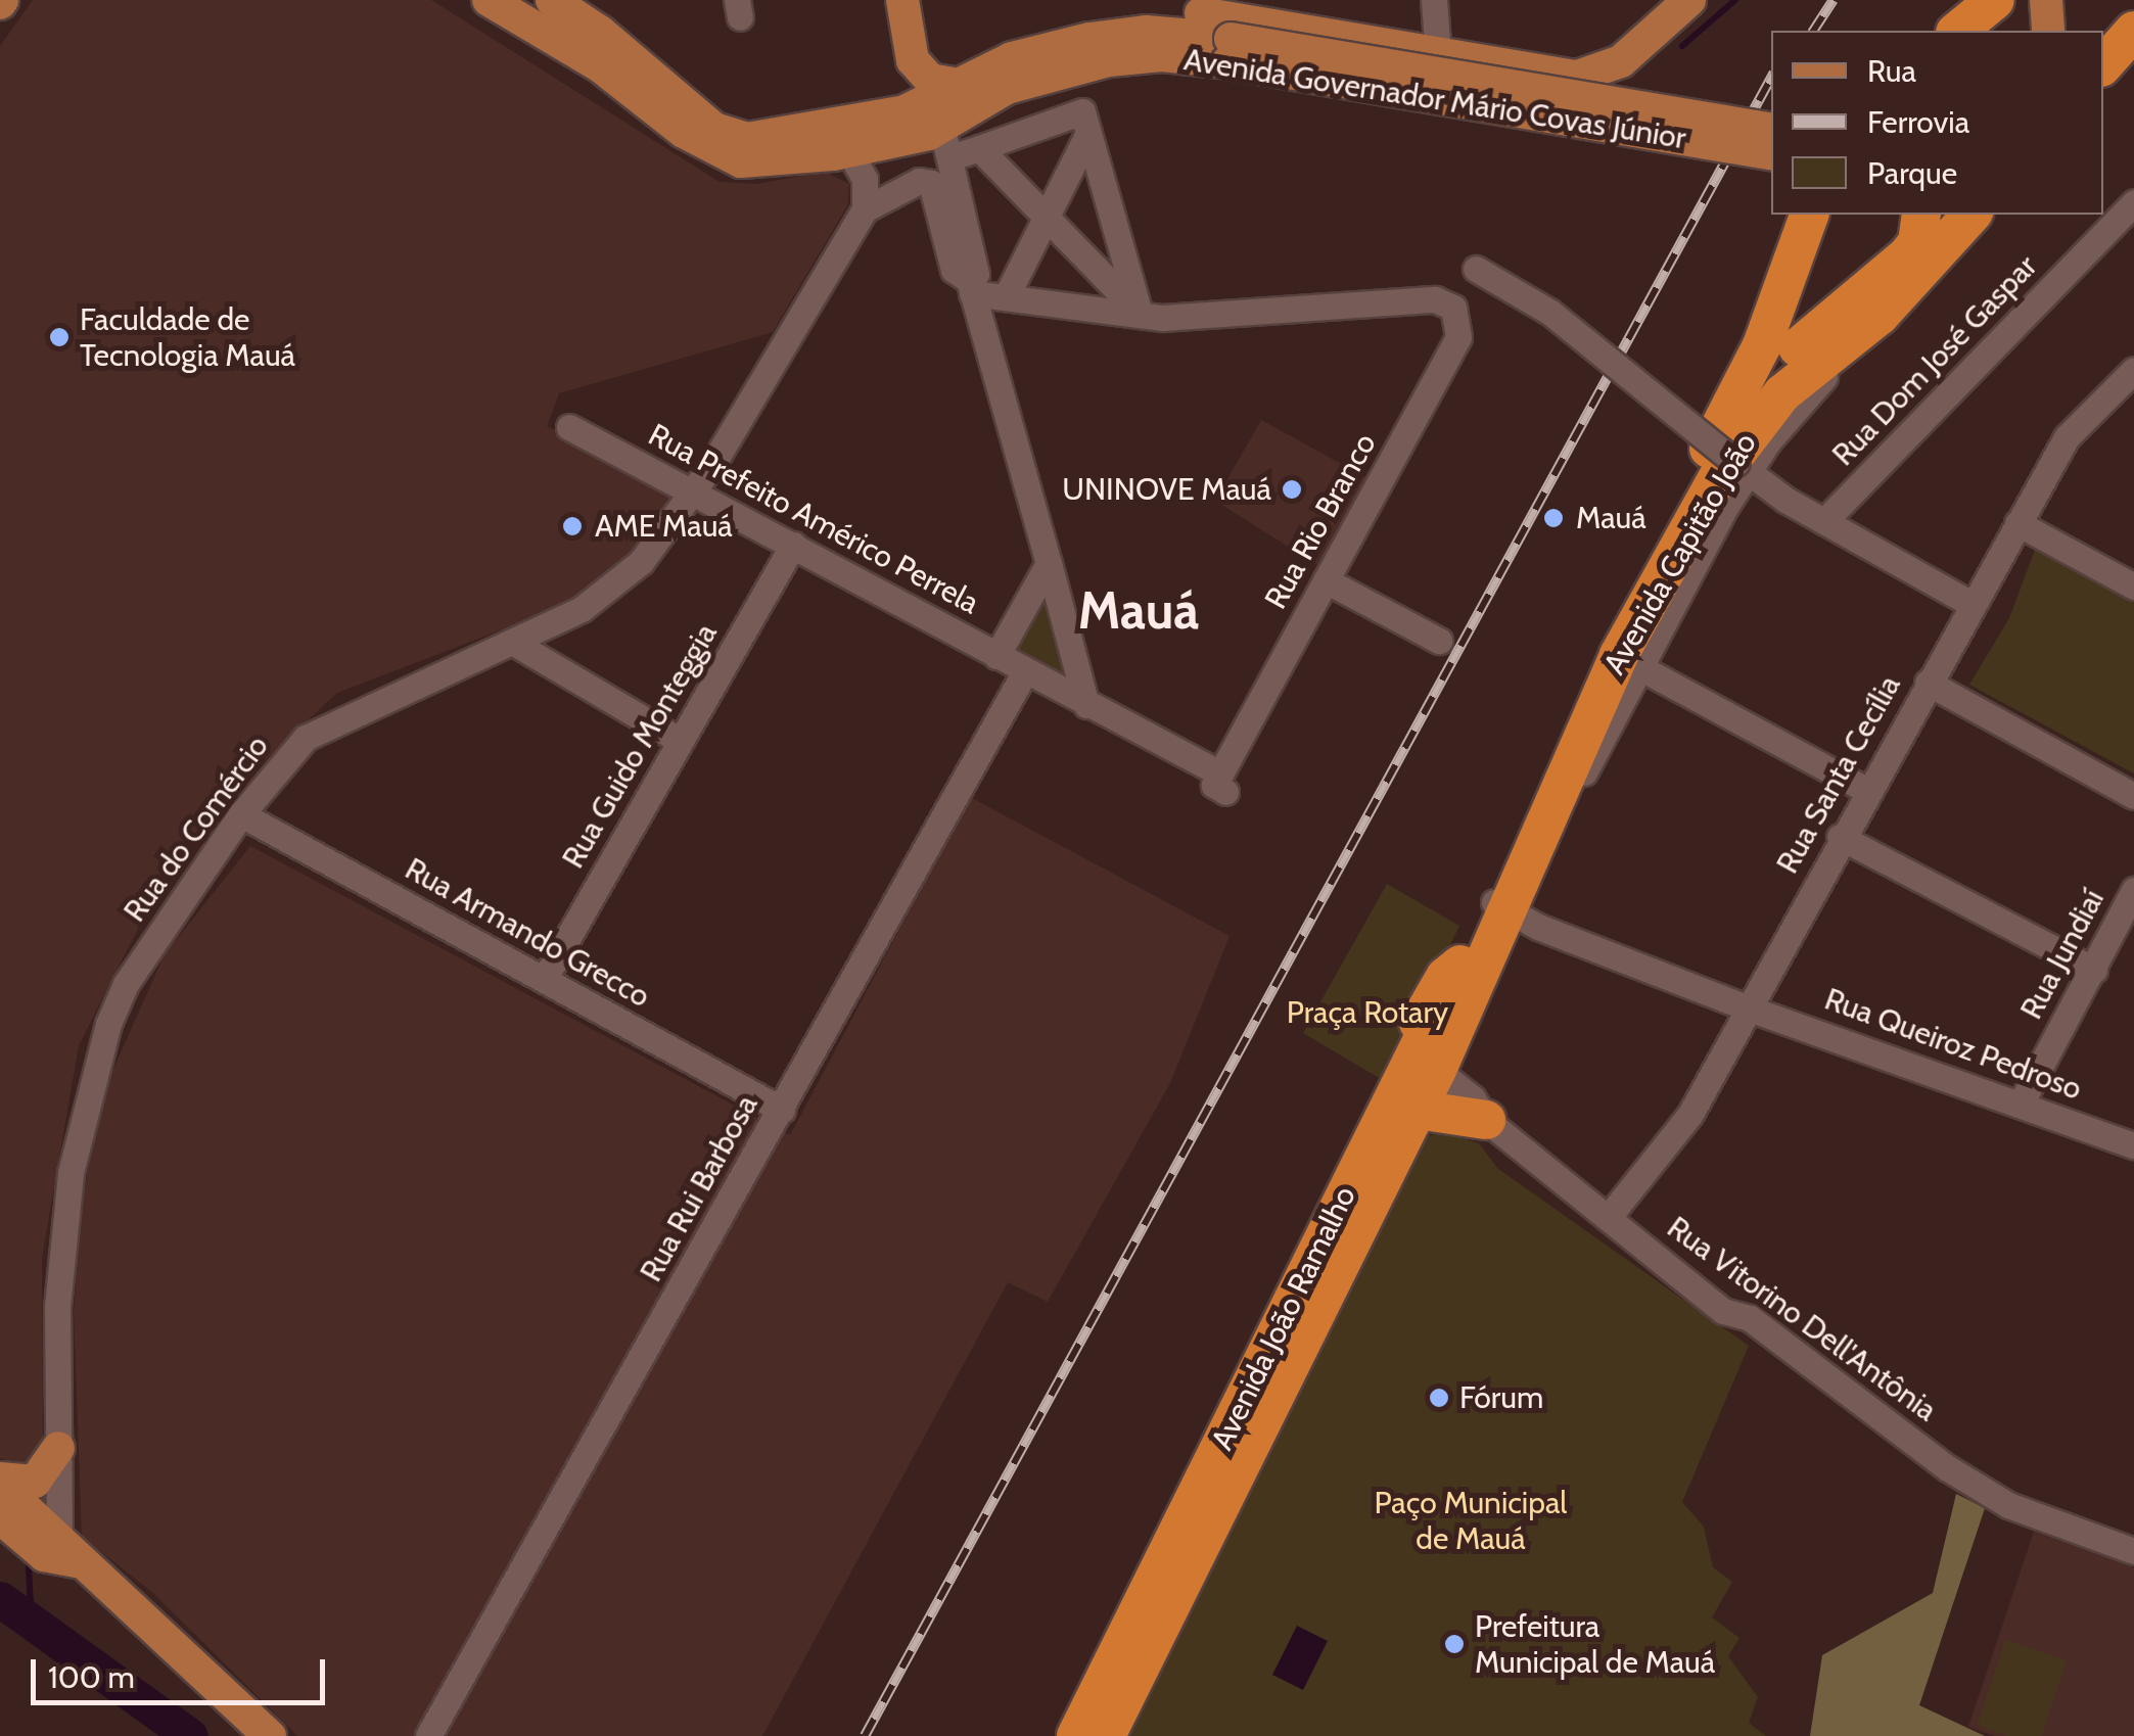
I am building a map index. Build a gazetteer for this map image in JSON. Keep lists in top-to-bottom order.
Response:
{
  "streets": {
    "highway": ["Avenida Capitão João", "Avenida João Ramalho"],
    "main road": ["Avenida Governador Mário Covas Júnior"],
    "street": [
      "Rua Dom José Gaspar",
      "Rua Prefeito Américo Perrela",
      "Rua Rio Branco",
      "Rua Guido Monteggia",
      "Rua Santa Cecília",
      "Rua do Comércio",
      "Rua Armando Grecco",
      "Rua Jundiaí",
      "Rua Queiroz Pedroso",
      "Rua Rui Barbosa",
      "Rua Vitorino Dell'Antônia"
    ]
  },
  "crossings": [
    ["Rua Prefeito Américo Perrela", "Rua Rio Branco"],
    ["Rua Prefeito Américo Perrela", "Rua Guido Monteggia"],
    ["Rua Prefeito Américo Perrela", "Rua do Comércio"],
    ["Rua Prefeito Américo Perrela", "Rua Rui Barbosa"],
    ["Avenida Capitão João", "Rua Queiroz Pedroso"],
    ["Avenida Capitão João", "Avenida João Ramalho"],
    ["Rua Guido Monteggia", "Rua Armando Grecco"],
    ["Rua Santa Cecília", "Rua Queiroz Pedroso"],
    ["Rua Santa Cecília", "Rua Vitorino Dell'Antônia"],
    ["Rua do Comércio", "Rua Armando Grecco"],
    ["Rua Armando Grecco", "Rua Rui Barbosa"],
    ["Rua Jundiaí", "Rua Queiroz Pedroso"],
    ["Rua Queiroz Pedroso", "Avenida João Ramalho"],
    ["Avenida João Ramalho", "Rua Vitorino Dell'Antônia"]
  ],
  "districts": ["Mauá"],
  "parks": ["Praça Rotary", "Paço Municipal de Mauá"],
  "places": [
    "Faculdade de Tecnologia Mauá",
    "UNINOVE Mauá",
    "Mauá",
    "AME Mauá",
    "Fórum",
    "Prefeitura Municipal de Mauá"
  ],
  "legend": ["Rua", "Ferrovia", "Parque"],
  "scale_bar": "100 m"
}
